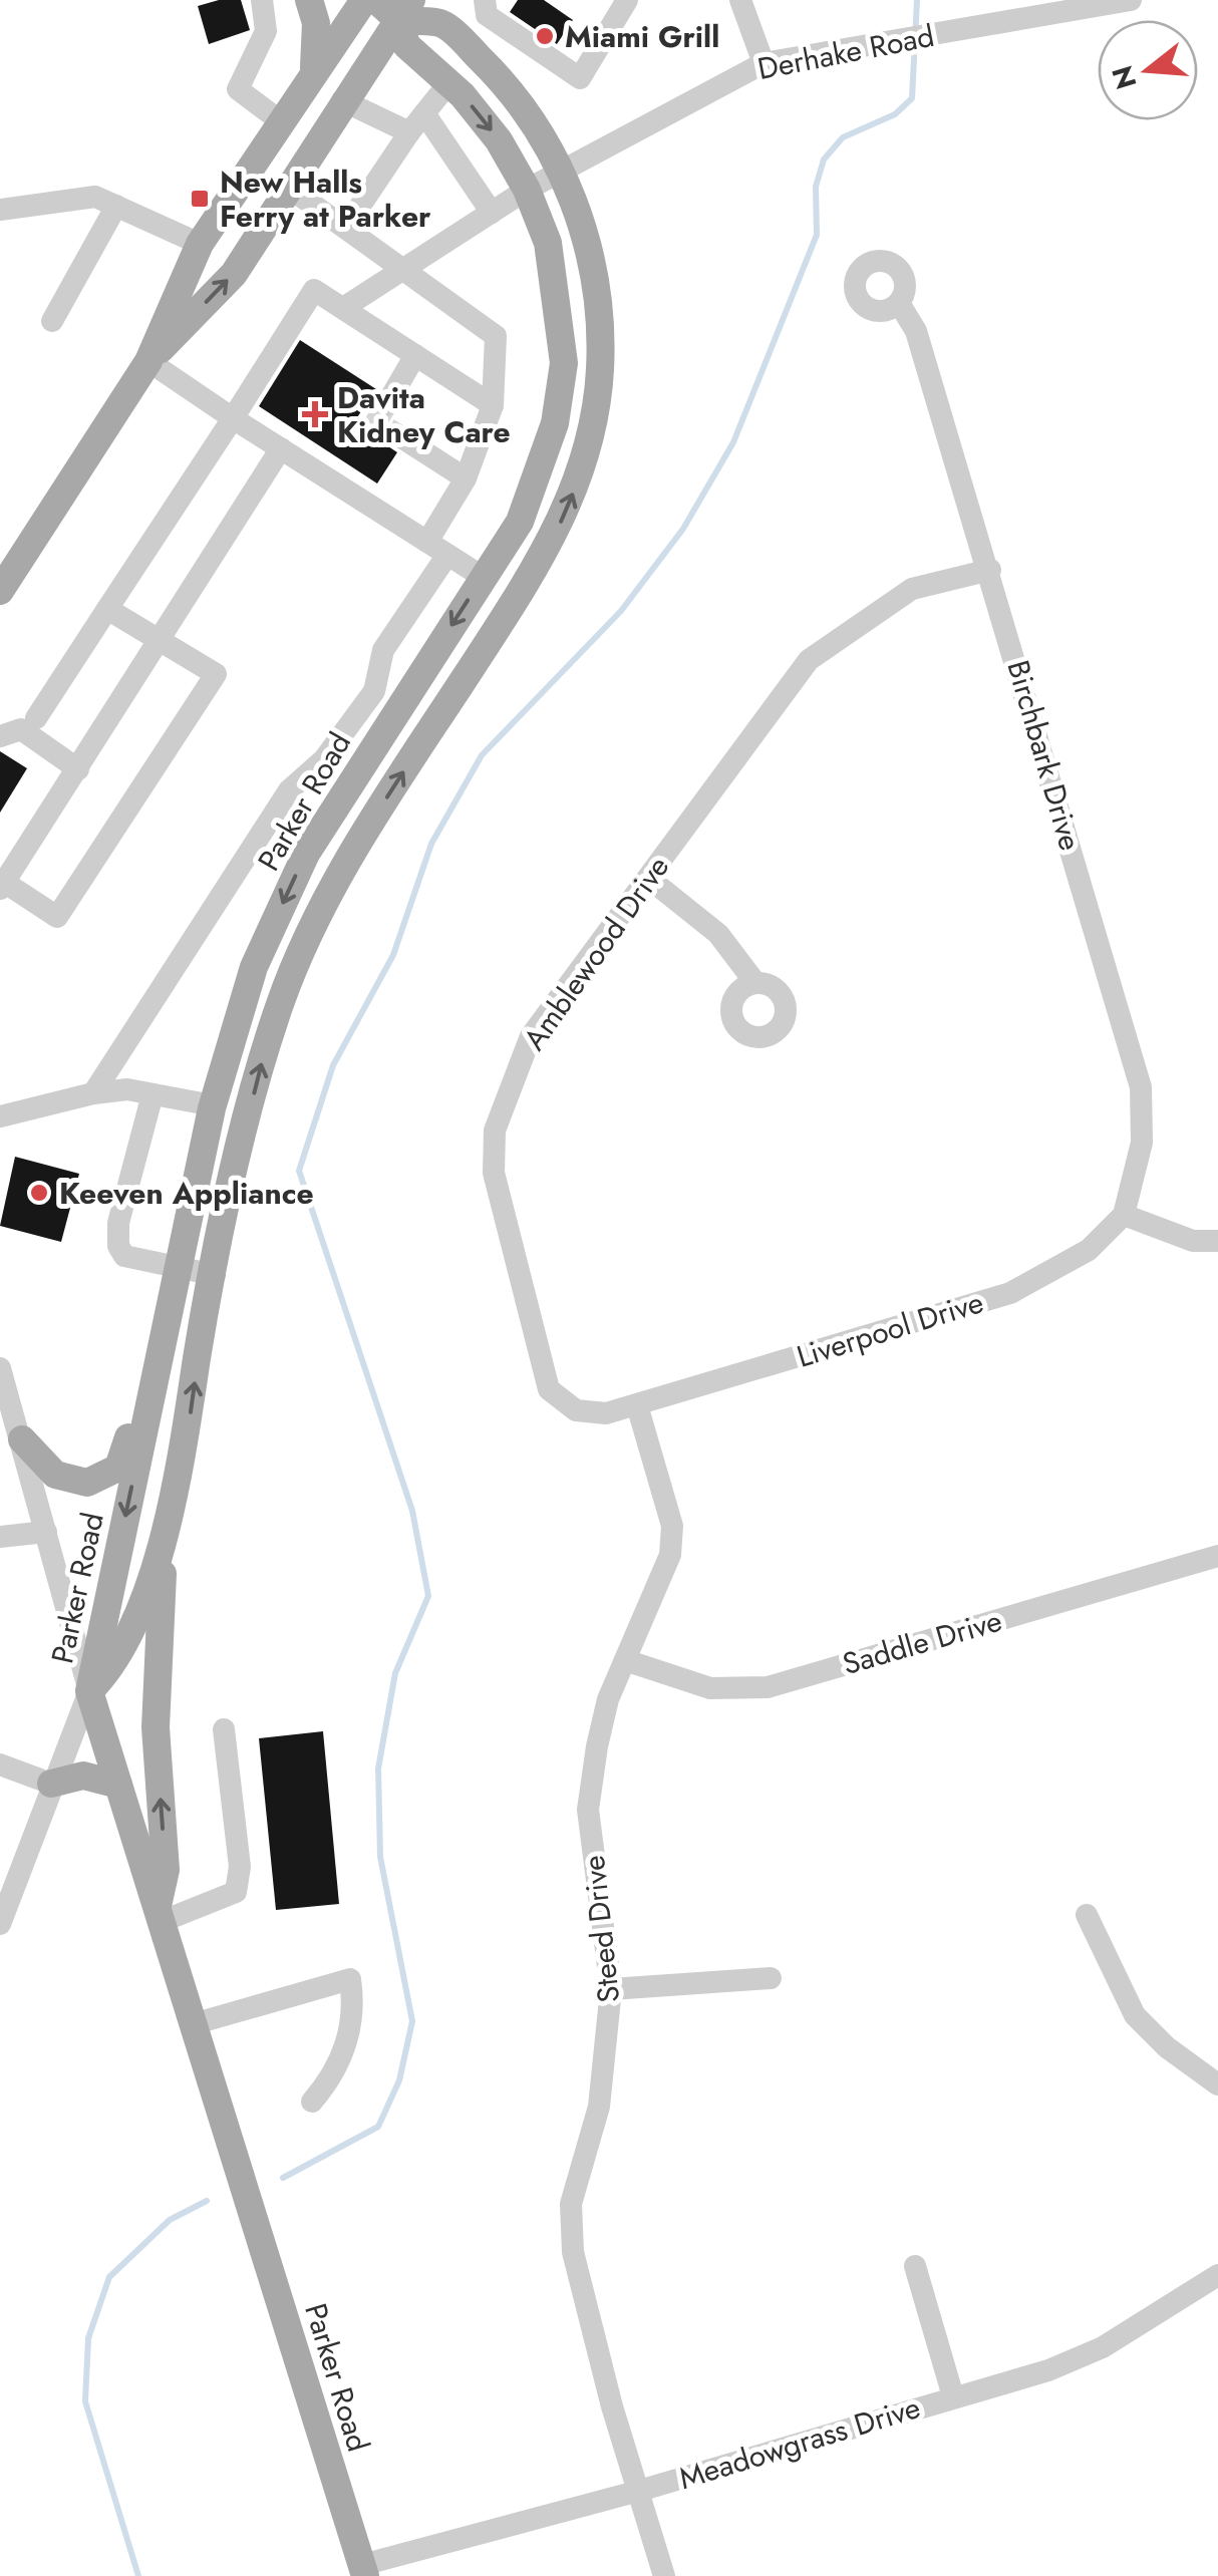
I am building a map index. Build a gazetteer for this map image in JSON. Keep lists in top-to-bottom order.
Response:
{
  "streets": {
    "main road": ["Parker Road"],
    "street": [
      "Derhake Road",
      "Birchbark Drive",
      "Amblewood Drive",
      "Liverpool Drive",
      "Saddle Drive",
      "Steed Drive",
      "Meadowgrass Drive"
    ]
  },
  "crossings": [
    ["Derhake Road", "Parker Road"],
    ["Birchbark Drive", "Amblewood Drive"],
    ["Birchbark Drive", "Liverpool Drive"],
    ["Parker Road", "Meadowgrass Drive"],
    ["Amblewood Drive", "Liverpool Drive"],
    ["Amblewood Drive", "Steed Drive"],
    ["Liverpool Drive", "Steed Drive"],
    ["Saddle Drive", "Steed Drive"],
    ["Steed Drive", "Meadowgrass Drive"]
  ],
  "places": {
    "other": ["Miami Grill", "Keeven Appliance"],
    "transit": ["New Halls Ferry at Parker"],
    "health": ["Davita Kidney Care"]
  },
  "north": "left"
}
